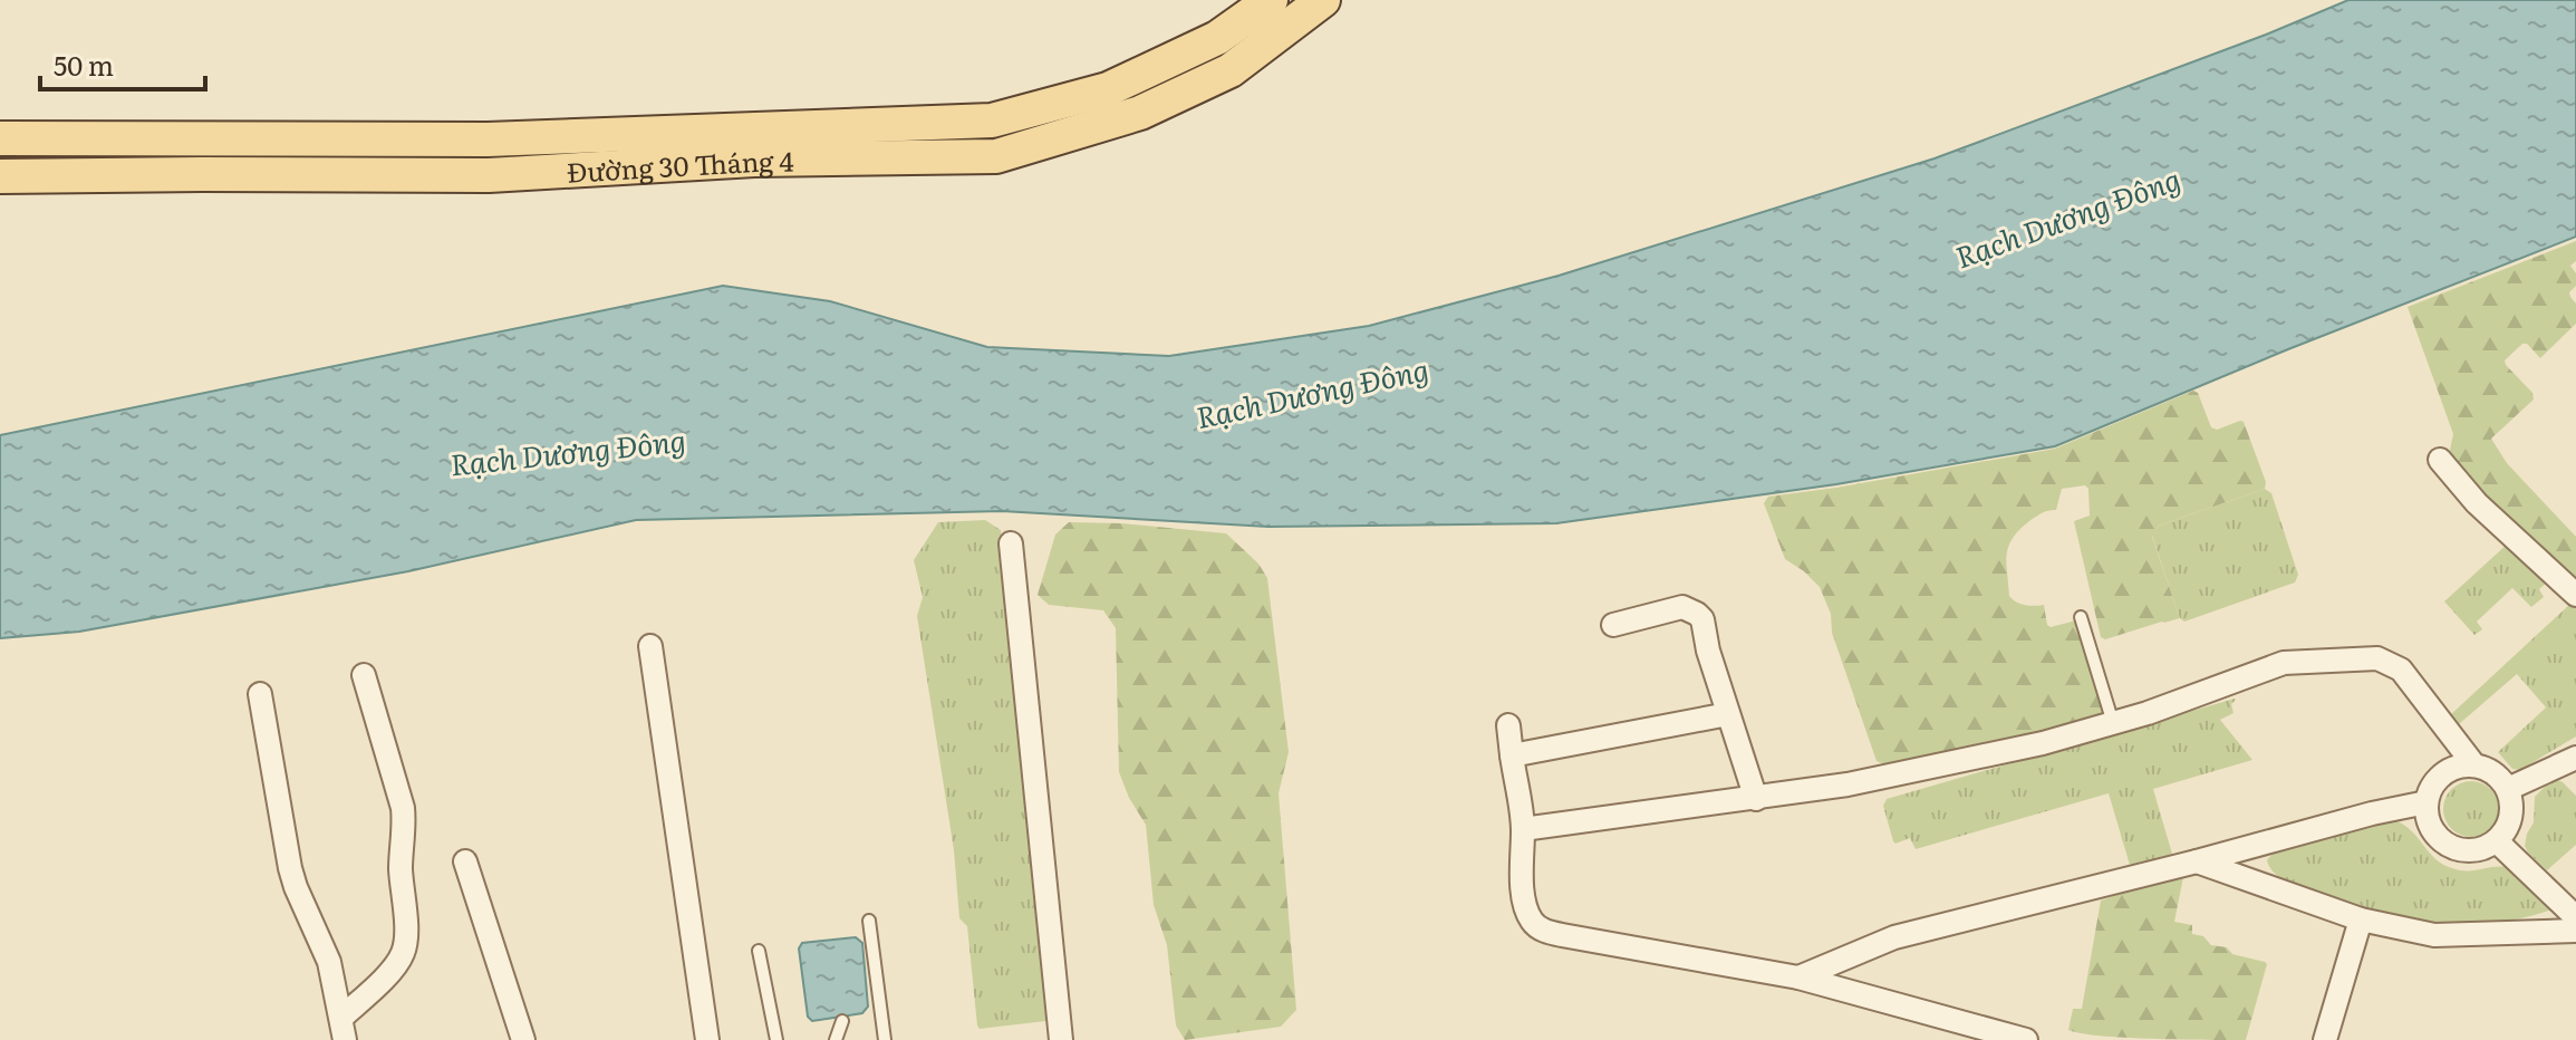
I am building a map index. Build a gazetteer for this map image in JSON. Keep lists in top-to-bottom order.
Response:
{
  "streets": {
    "main road": ["Đường 30 Tháng 4"]
  },
  "water": ["Rạch Dương Đông"],
  "scale_bar": "50 m"
}
